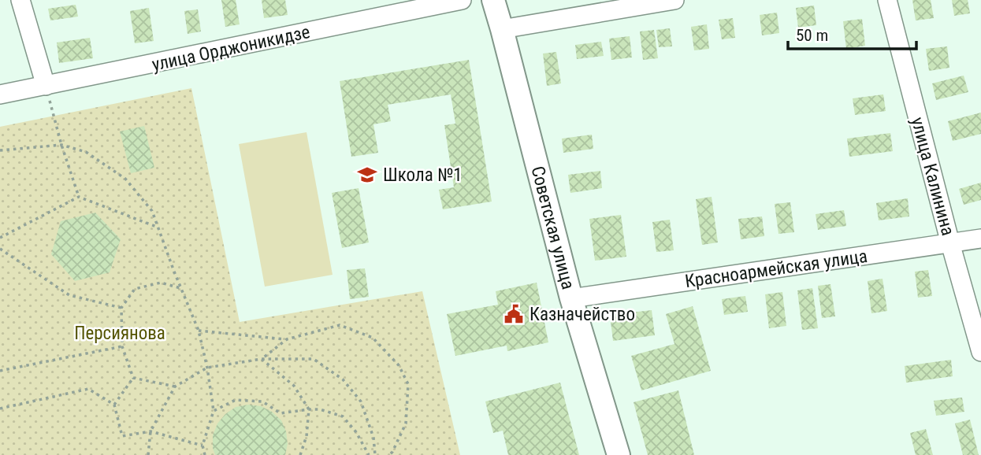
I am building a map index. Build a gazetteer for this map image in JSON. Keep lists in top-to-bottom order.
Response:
{
  "streets": {
    "street": [
      "улица Орджоникидзе",
      "улица Калинина",
      "Советская улица",
      "Красноармейская улица"
    ]
  },
  "crossings": [
    ["улица Калинина", "Красноармейская улица"],
    ["Советская улица", "Красноармейская улица"]
  ],
  "parks": ["Персиянова"],
  "places": {
    "school or university": ["Школа №1"],
    "public building": ["Казначейство"]
  },
  "scale_bar": "50 m"
}
